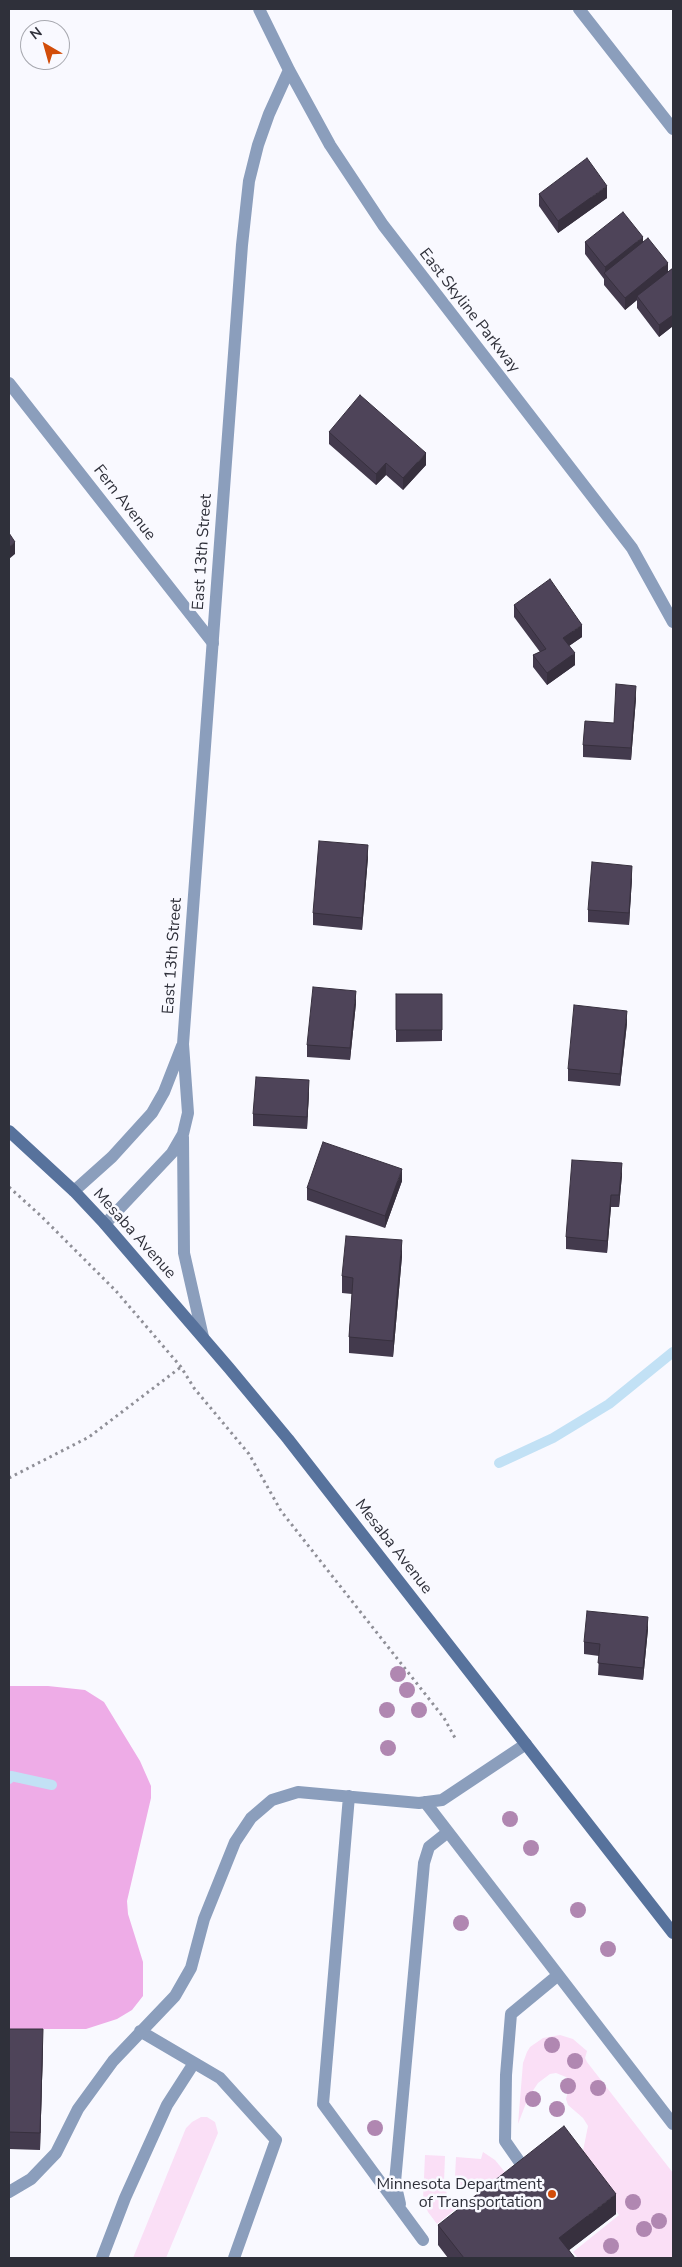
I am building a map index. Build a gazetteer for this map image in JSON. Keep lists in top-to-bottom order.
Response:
{
  "streets": {
    "main road": ["Mesaba Avenue"],
    "street": ["East Skyline Parkway", "Fern Avenue", "East 13th Street"]
  },
  "crossings": [
    ["East Skyline Parkway", "East 13th Street"],
    ["Fern Avenue", "East 13th Street"],
    ["East 13th Street", "Mesaba Avenue"]
  ],
  "places": ["Minnesota Department of Transportation"],
  "north": "top left"
}
